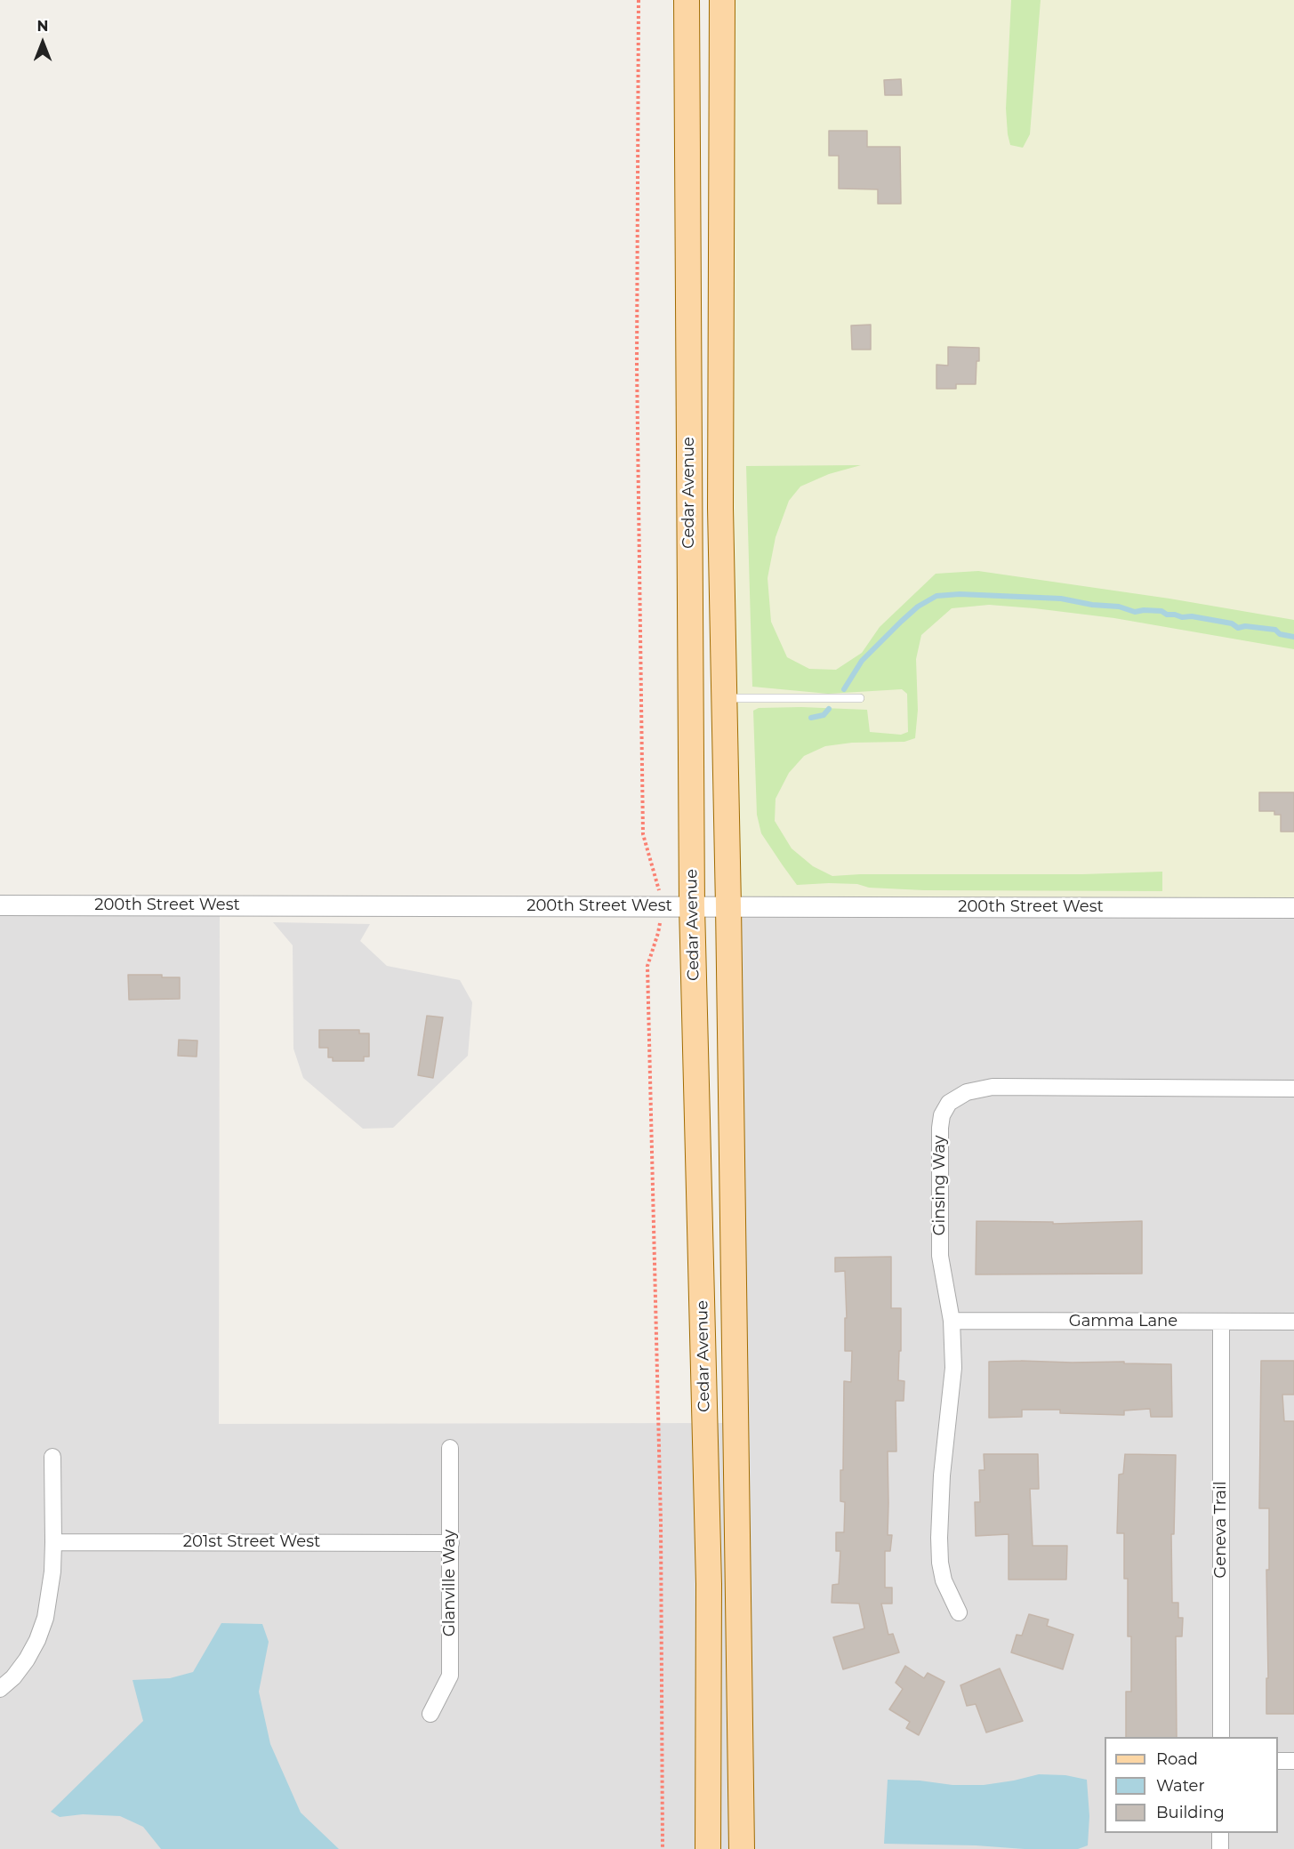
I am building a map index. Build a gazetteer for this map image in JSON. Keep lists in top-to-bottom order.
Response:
{
  "streets": {
    "main road": ["Cedar Avenue"],
    "street": [
      "200th Street West",
      "Ginsing Way",
      "Gamma Lane",
      "Geneva Trail",
      "201st Street West",
      "Glanville Way"
    ]
  },
  "crossings": [
    ["Cedar Avenue", "200th Street West"],
    ["Ginsing Way", "Gamma Lane"],
    ["Gamma Lane", "Geneva Trail"],
    ["201st Street West", "Glanville Way"]
  ],
  "legend": ["Road", "Water", "Building"],
  "north": "top"
}
